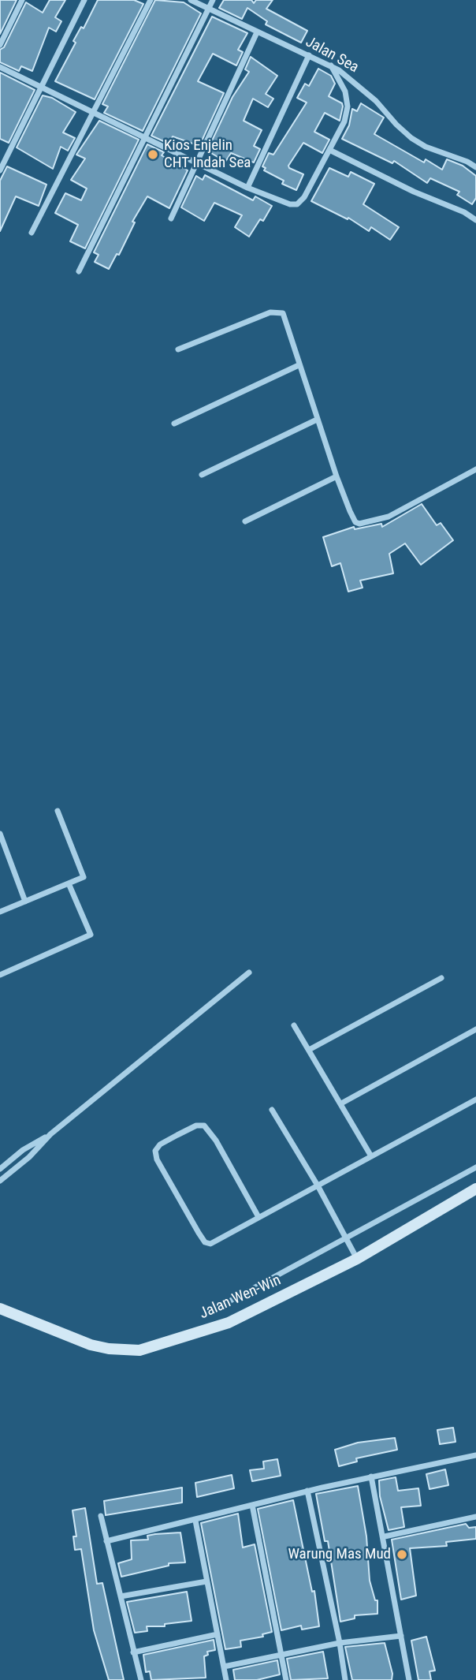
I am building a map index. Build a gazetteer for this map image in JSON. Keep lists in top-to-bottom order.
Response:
{
  "streets": {
    "street": ["Jalan Sea", "Jalan Wen-Win"]
  },
  "places": ["Kios Enjelin CHT Indah Sea", "Warung Mas Mud"]
}
